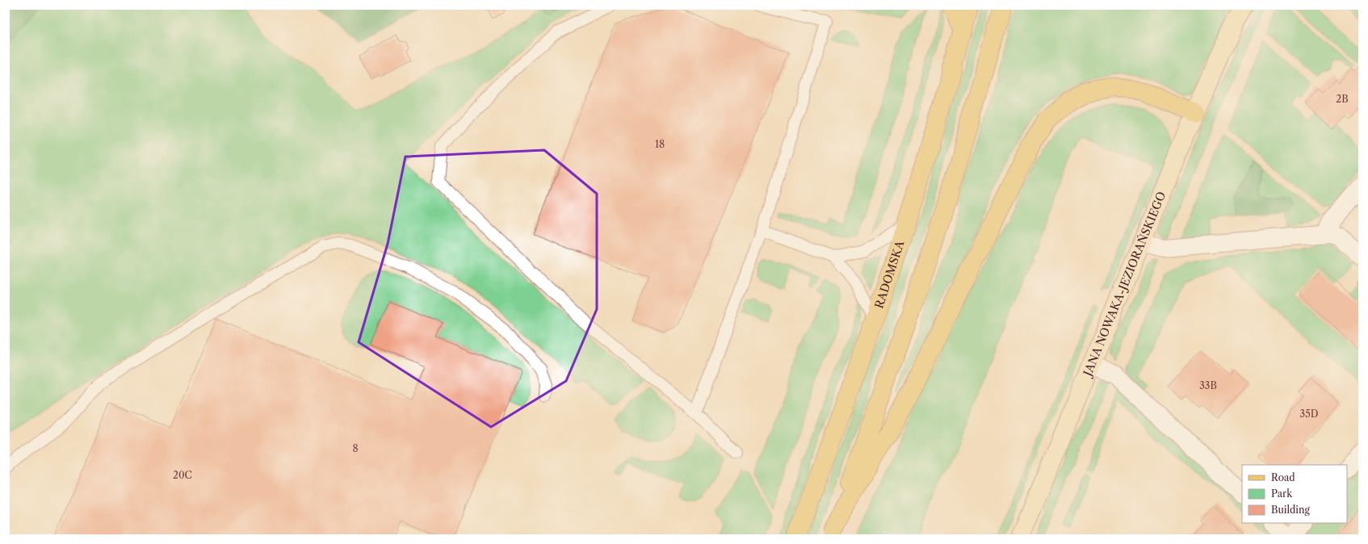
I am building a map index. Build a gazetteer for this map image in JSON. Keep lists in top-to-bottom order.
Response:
{
  "streets": {
    "main road": ["RADOMSKA"],
    "street": ["JANA NOWAKA-JEZIORAŃSKIEGO"]
  },
  "house_numbers": [
    "2B",
    "18",
    "33B",
    "35D",
    "8",
    "20C"
  ],
  "legend": ["Road", "Park", "Building"]
}
